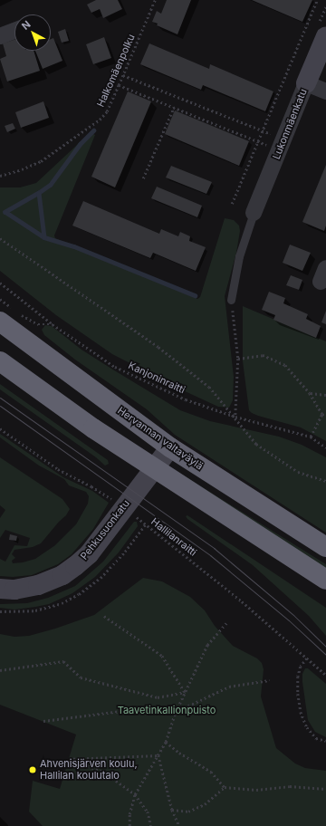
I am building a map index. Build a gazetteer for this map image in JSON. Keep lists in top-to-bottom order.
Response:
{
  "streets": {
    "highway": ["Hervannan valtaväylä"],
    "main road": ["Lukonmäenkatu", "Pehkusuonkatu"],
    "path": ["Halkomäenpolku", "Kanjoninraitti", "Hallilanraitti"]
  },
  "crossings": [
    ["Hervannan valtaväylä", "Pehkusuonkatu"],
    ["Pehkusuonkatu", "Hallilanraitti"]
  ],
  "parks": ["Taavetinkallionpuisto"],
  "places": ["Ahvenisjärven koulu, Hallilan koulutalo"],
  "north": "top left"
}
